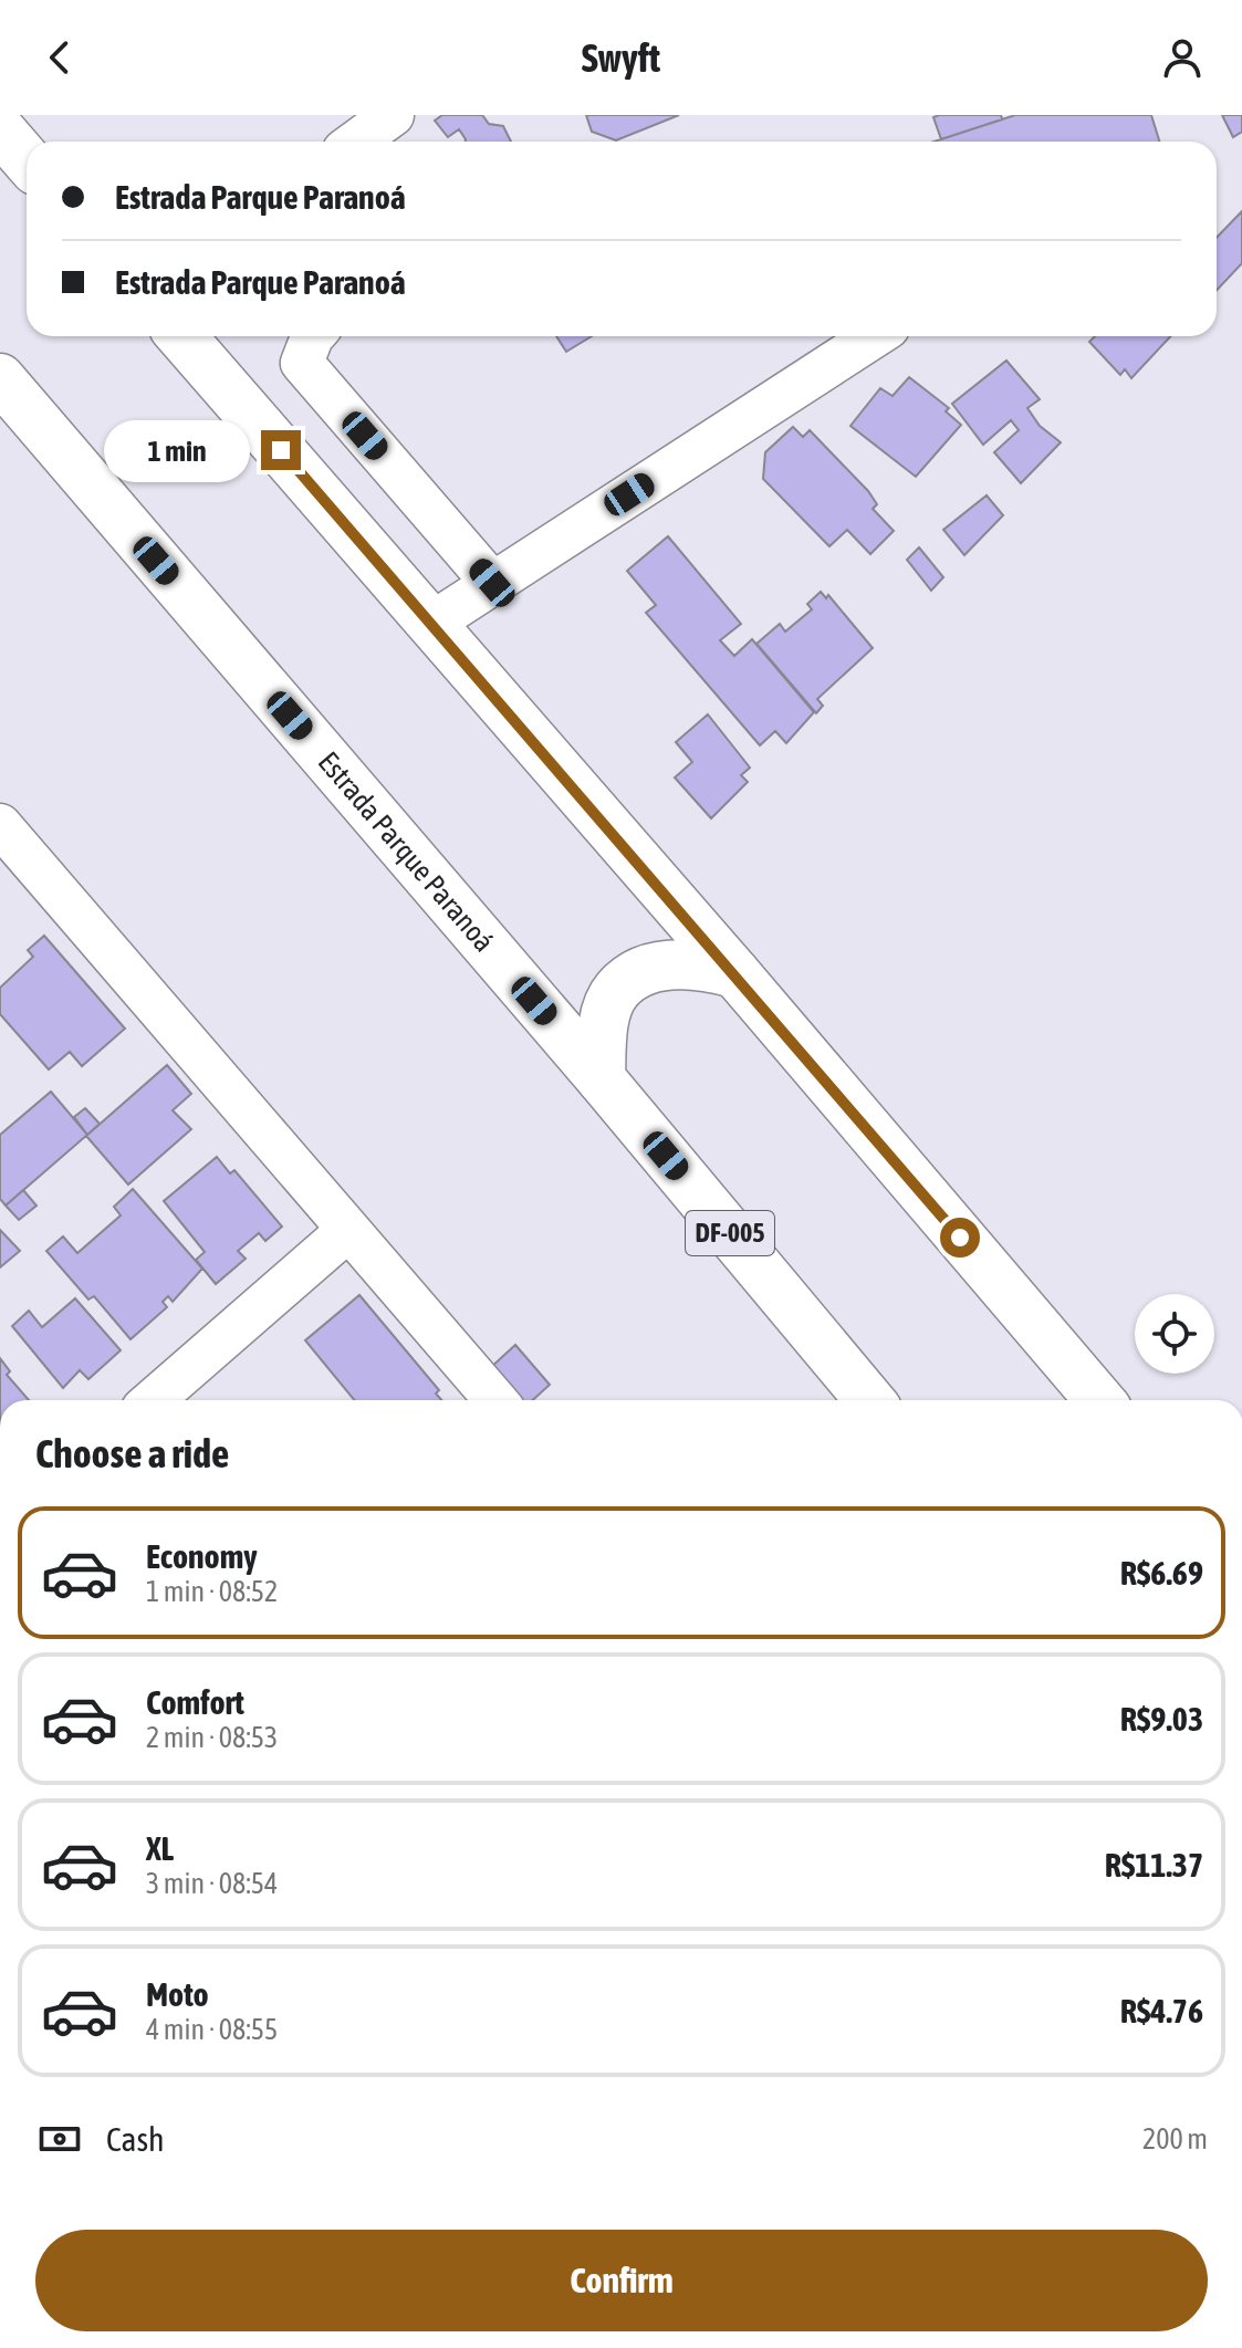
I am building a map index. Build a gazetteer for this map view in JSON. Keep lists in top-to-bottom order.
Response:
{
  "streets": {
    "main road": ["Estrada Parque Paranoá", "DF-005"]
  },
  "page": {
    "header": "Swyft",
    "banner": ["Estrada Parque Paranoá", "Estrada Parque Paranoá"],
    "bubble": "1 min",
    "heading": "Choose a ride",
    "list": [
      {
        "name": "Economy",
        "note": "1 min · 08:52",
        "value": "R$6.69"
      },
      {
        "name": "Comfort",
        "note": "2 min · 08:53",
        "value": "R$9.03"
      },
      {
        "name": "XL",
        "note": "3 min · 08:54",
        "value": "R$11.37"
      },
      {
        "name": "Moto",
        "note": "4 min · 08:55",
        "value": "R$4.76"
      }
    ],
    "pay": ["Cash", "200 m"],
    "buttons": "Confirm"
  }
}
